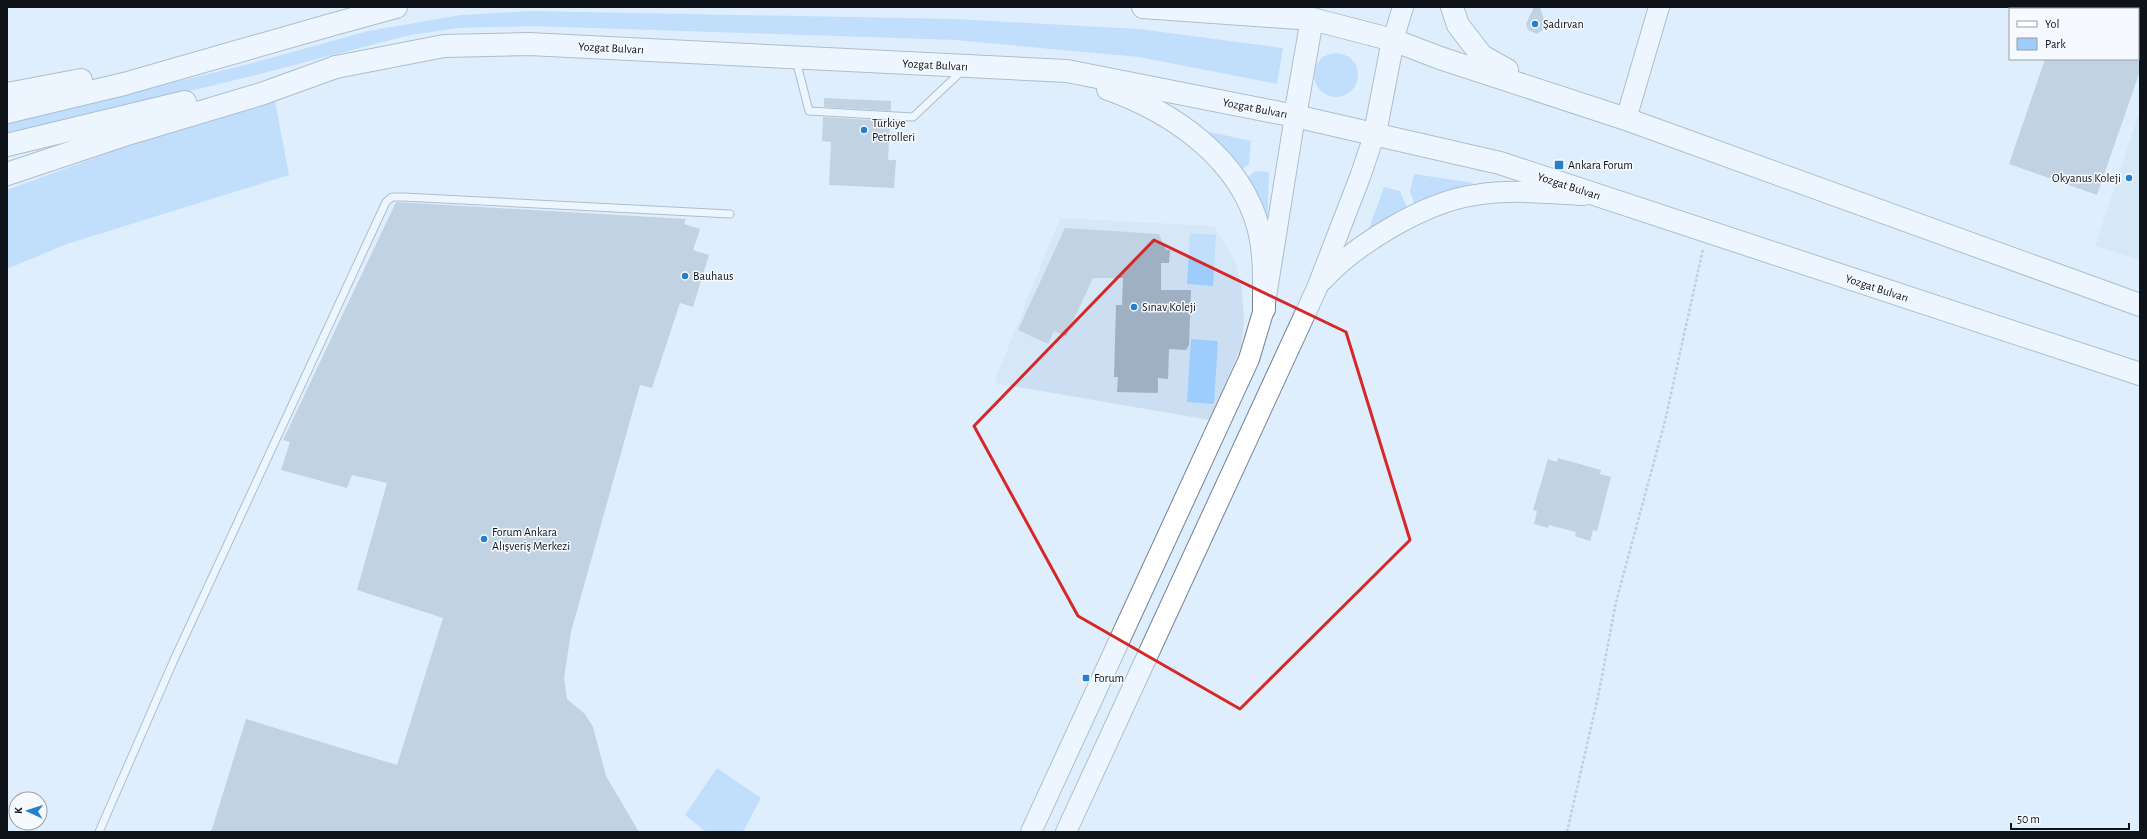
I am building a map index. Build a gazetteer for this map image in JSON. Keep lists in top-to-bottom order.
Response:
{
  "streets": {
    "main road": ["Yozgat Bulvarı"]
  },
  "places": {
    "other": [
      "Şadırvan",
      "Türkiye Petrolleri",
      "Okyanus Koleji",
      "Bauhaus",
      "Sınav Koleji",
      "Forum Ankara Alışveriş Merkezi"
    ],
    "transit": ["Ankara Forum", "Forum"]
  },
  "legend": ["Yol", "Park"],
  "scale_bar": "50 m",
  "north": "left"
}
